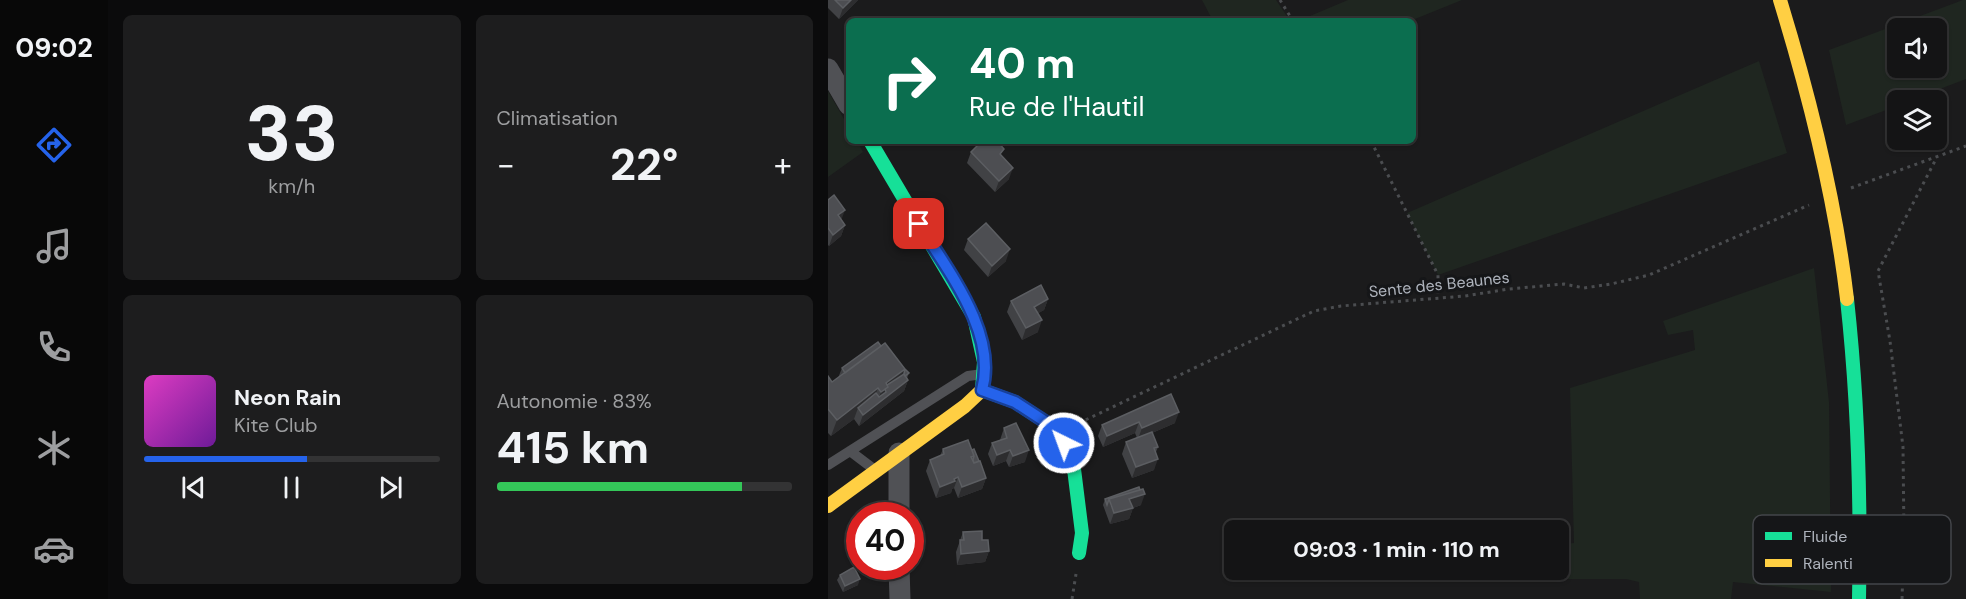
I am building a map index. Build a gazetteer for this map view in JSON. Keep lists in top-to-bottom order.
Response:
{
  "streets": {
    "path": ["Sente des Beaunes"]
  },
  "legend": ["Fluide", "Ralenti"],
  "page": {
    "tabs": "09:02",
    "tile": [
      ["33", "km/h"],
      "Climatisation",
      ["Autonomie · 83%", "415 km"]
    ],
    "turn": ["40 m", "Rue de l'Hautil"],
    "heat": ["−", "22°", "+"],
    "song": ["Neon Rain", "Kite Club"],
    "limit": "40",
    "trip": "09:03 · 1 min · 110 m"
  }
}
